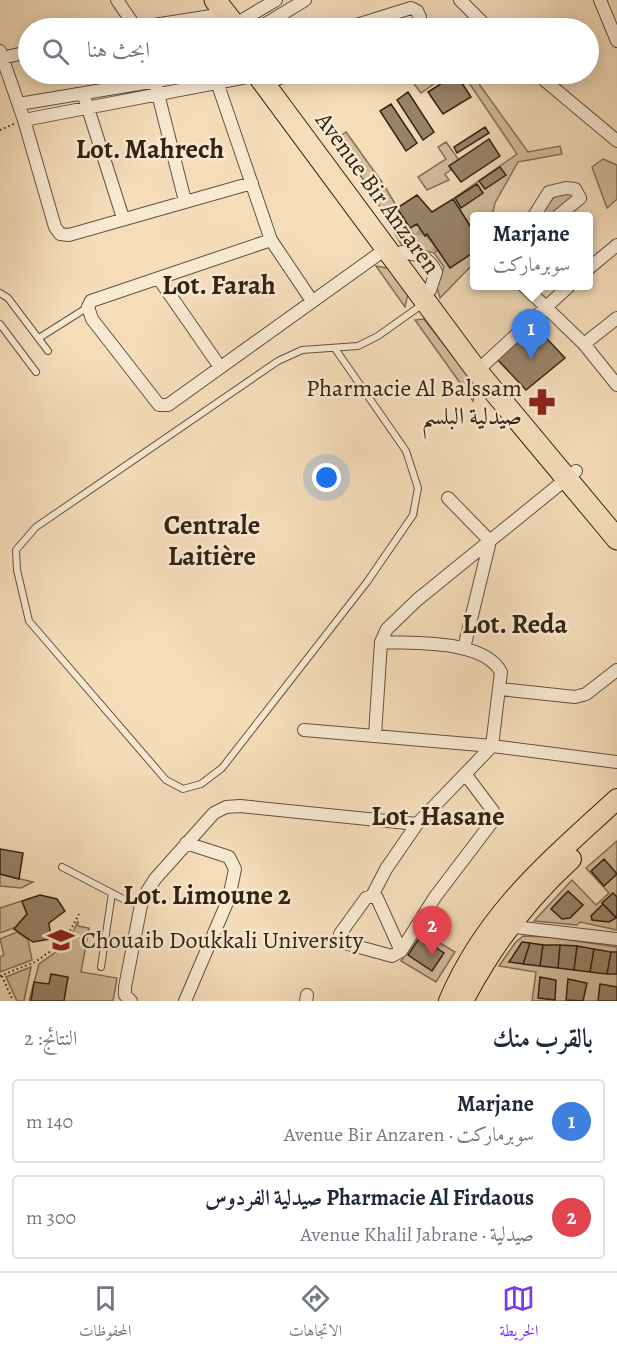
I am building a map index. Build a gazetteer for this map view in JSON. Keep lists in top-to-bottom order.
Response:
{
  "streets": {
    "highway": ["Avenue Bir Anzaren"]
  },
  "districts": [
    "Lot. Mahrech",
    "Lot. Farah",
    "Centrale Laitière",
    "Lot. Reda",
    "Lot. Hasane",
    "Lot. Limoune 2"
  ],
  "places": {
    "pharmacy": ["Pharmacie Al Balssam صيدلية البلسم"],
    "school or university": ["Chouaib Doukkali University"]
  },
  "page": {
    "search": "ابحث هنا",
    "popup": ["Marjane", "سوبرماركت"],
    "pins": ["1", "2"],
    "heading": ["بالقرب منك", "النتائج: 2"],
    "list": [
      {
        "mark": "1",
        "name": "Marjane",
        "note": "سوبرماركت · Avenue Bir Anzaren",
        "value": "140 m"
      },
      {
        "mark": "2",
        "name": "Pharmacie Al Firdaous صيدلية الفردوس",
        "note": "صيدلية · Avenue Khalil Jabrane",
        "value": "300 m"
      }
    ],
    "nav": ["الخريطة", "الاتجاهات", "المحفوظات"]
  }
}
